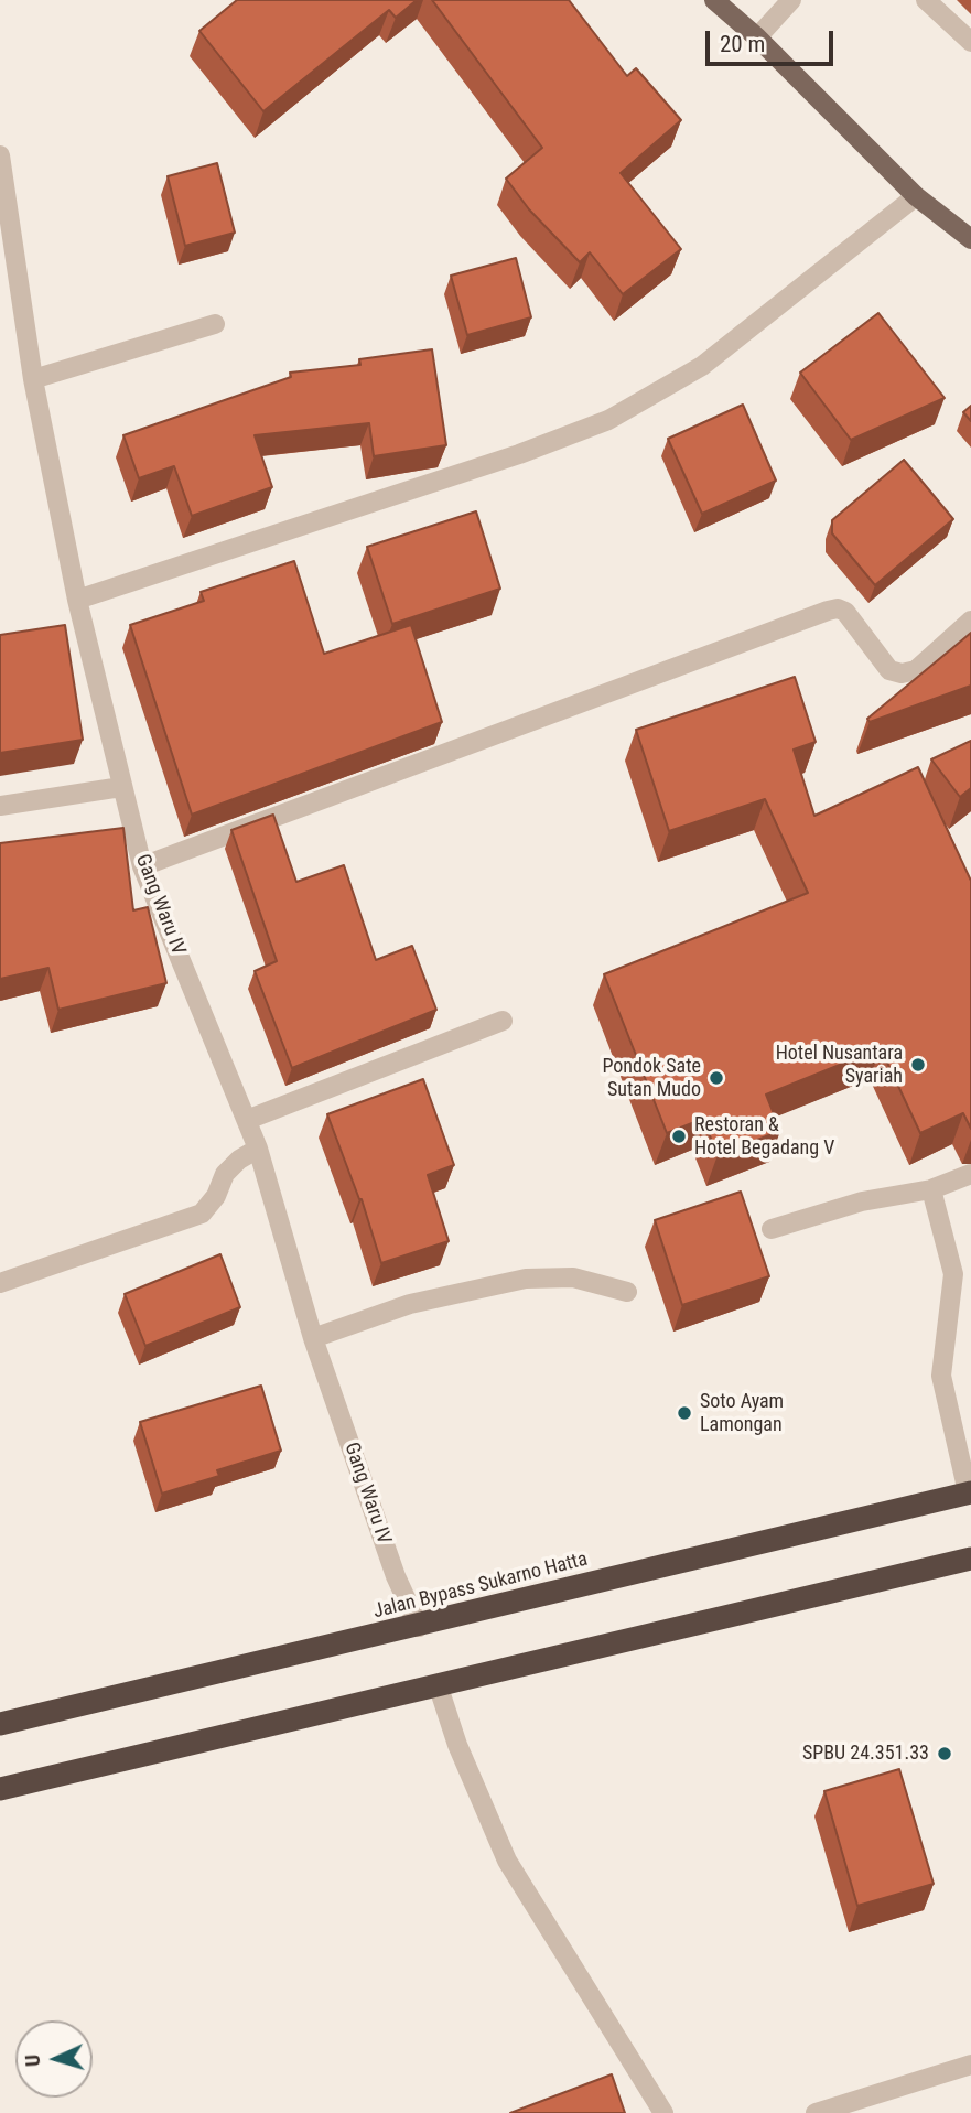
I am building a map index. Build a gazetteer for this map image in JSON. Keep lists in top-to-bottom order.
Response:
{
  "streets": {
    "highway": ["Jalan Bypass Sukarno Hatta"],
    "street": ["Gang Waru IV"]
  },
  "crossings": [
    ["Gang Waru IV", "Jalan Bypass Sukarno Hatta"]
  ],
  "places": [
    "Hotel Nusantara Syariah",
    "Pondok Sate Sutan Mudo",
    "Restoran & Hotel Begadang V",
    "Soto Ayam Lamongan",
    "SPBU 24.351.33"
  ],
  "scale_bar": "20 m",
  "north": "left"
}
